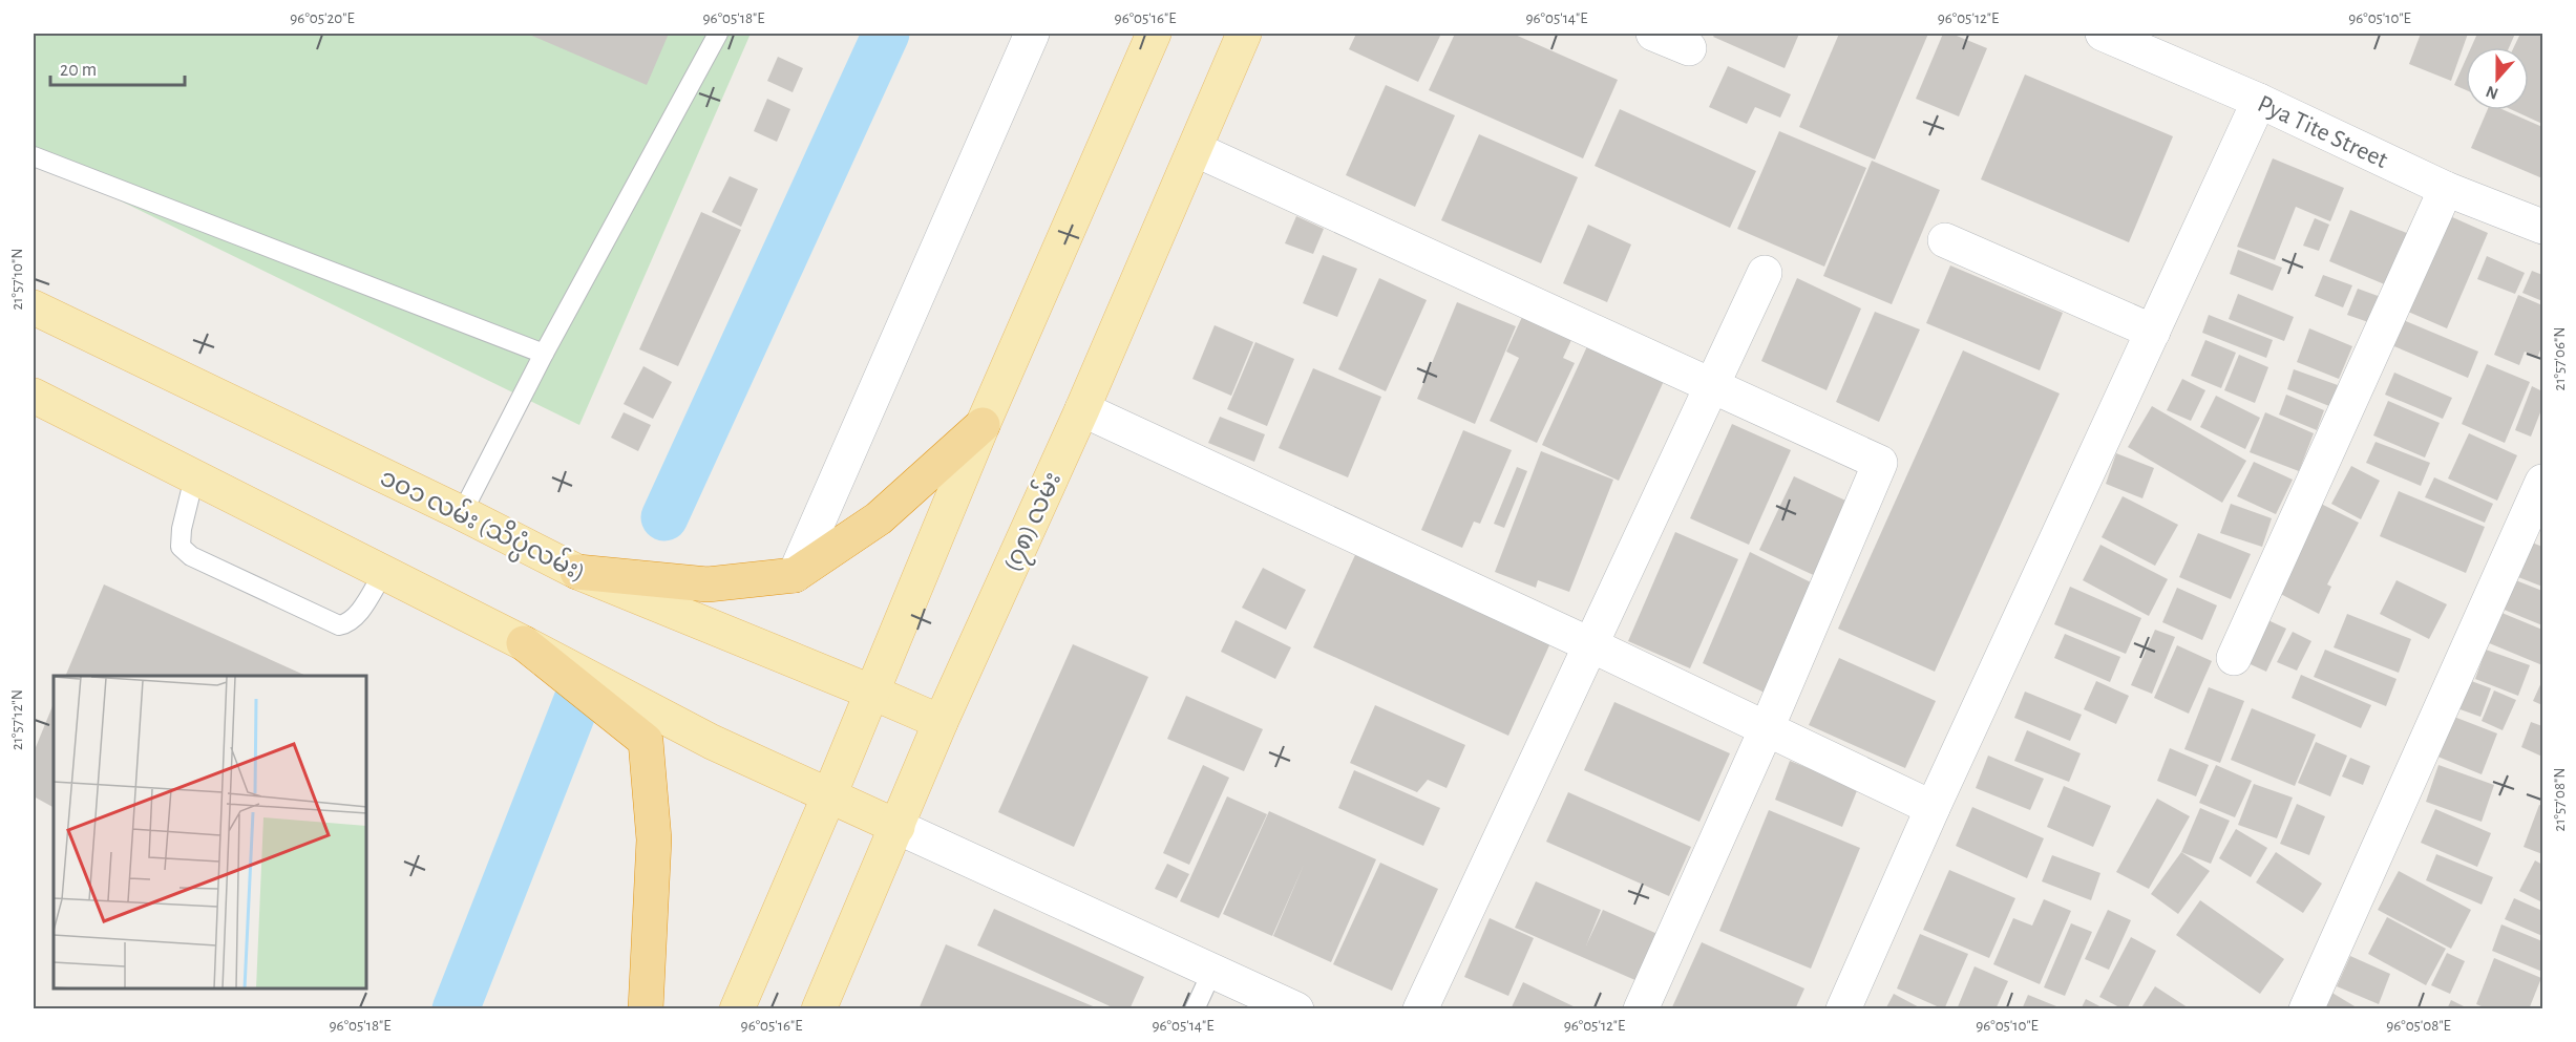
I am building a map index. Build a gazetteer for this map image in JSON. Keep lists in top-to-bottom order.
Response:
{
  "streets": {
    "main road": ["(၇၈) လမ်း", "၁၀၁ လမ်း (သိပ္ပံလမ်း)"],
    "street": ["Pya Tite Street"]
  },
  "crossings": [
    ["(၇၈) လမ်း", "၁၀၁ လမ်း (သိပ္ပံလမ်း)"]
  ],
  "scale_bar": "20 m",
  "north": "bottom",
  "coordinates": [
    "96°05'20\"E",
    "96°05'18\"E",
    "96°05'16\"E",
    "96°05'14\"E",
    "96°05'12\"E",
    "96°05'10\"E",
    "21°57'10\"N",
    "21°57'06\"N",
    "21°57'12\"N",
    "21°57'08\"N",
    "96°05'08\"E"
  ]
}
